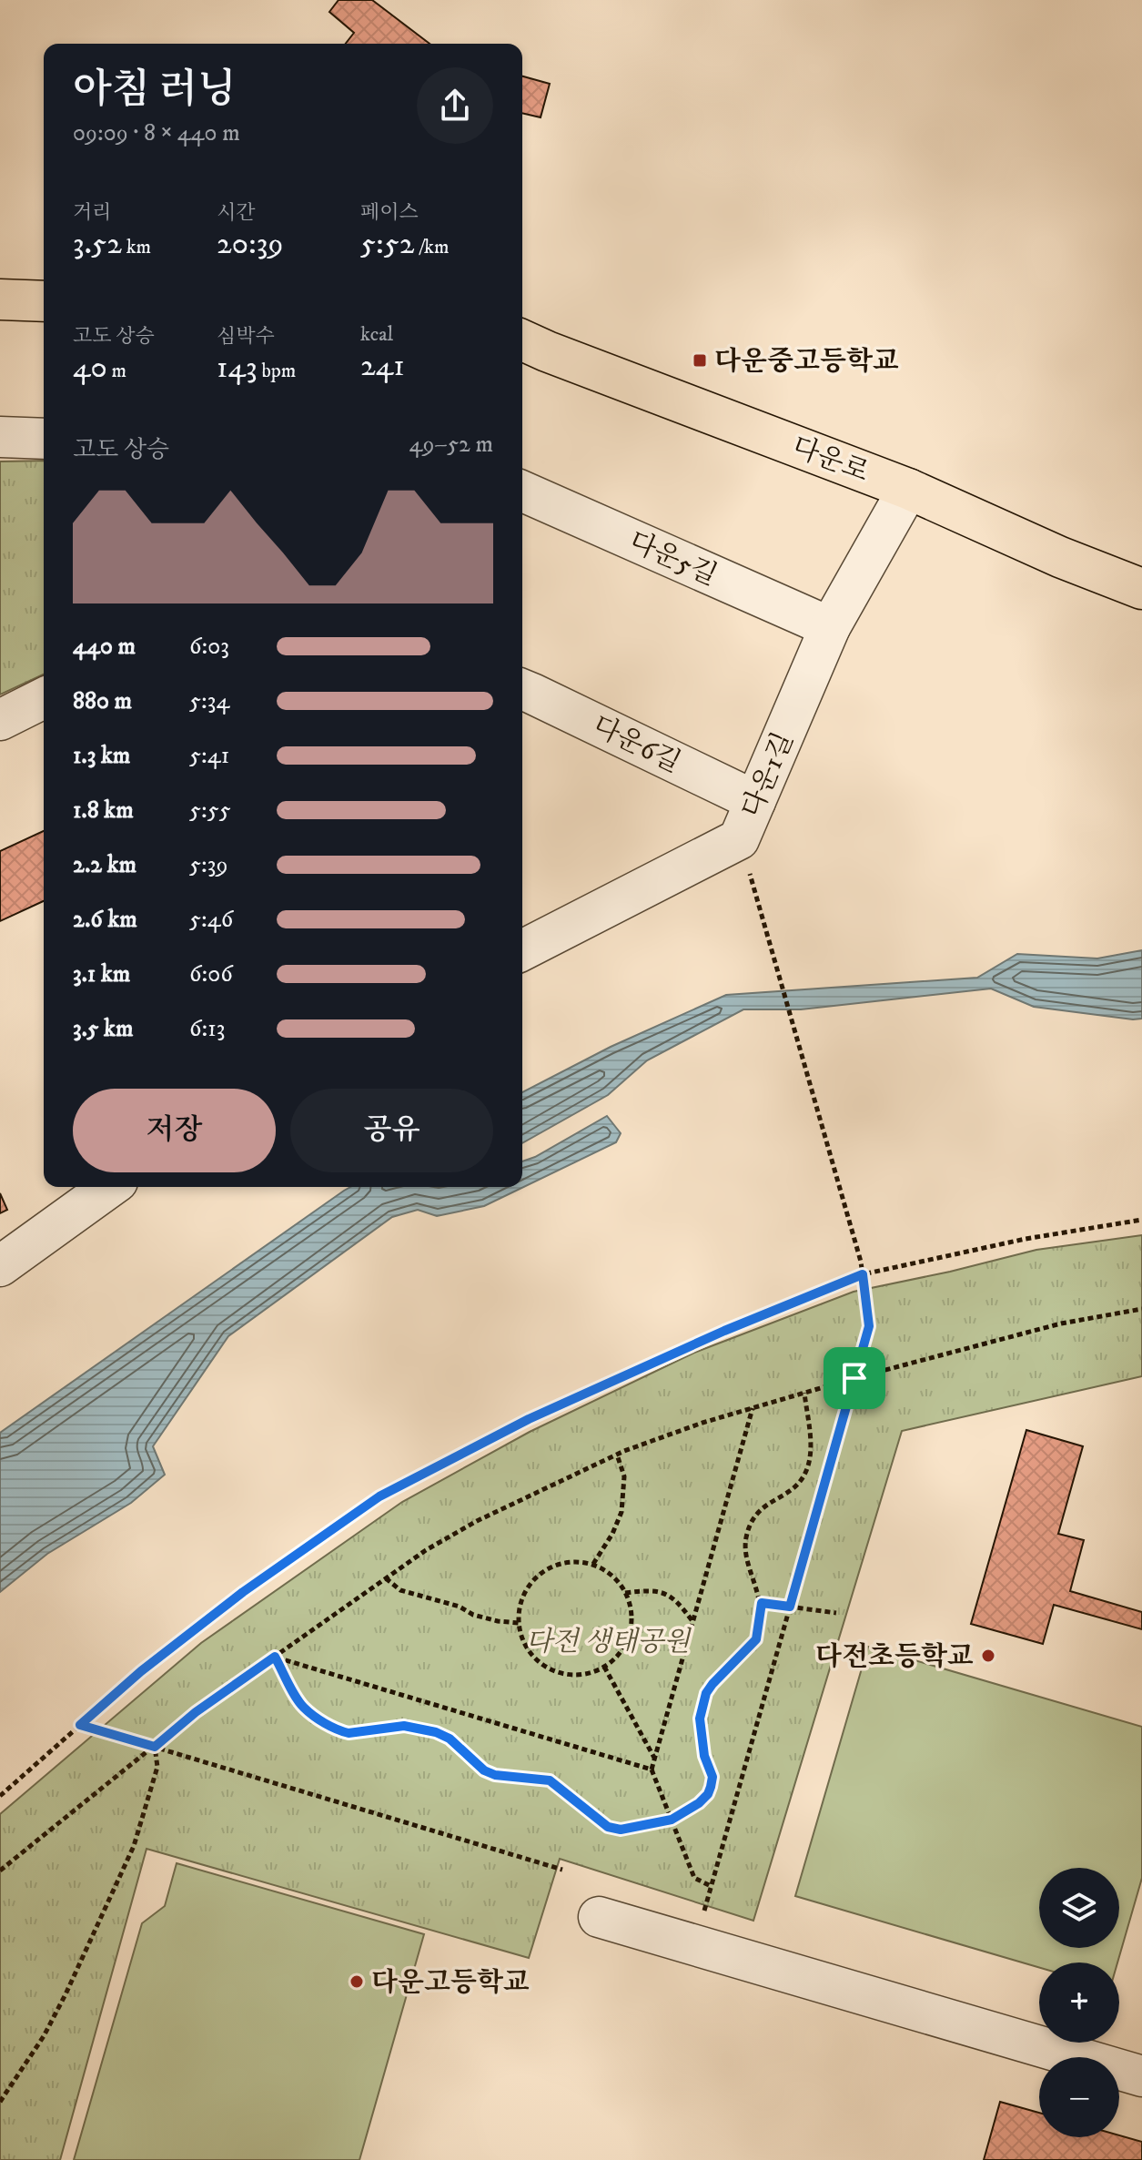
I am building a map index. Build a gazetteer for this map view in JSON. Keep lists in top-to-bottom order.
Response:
{
  "streets": {
    "main road": ["다운로"],
    "street": ["다운5길", "다운6길", "다운1길"]
  },
  "crossings": [
    ["다운로", "다운1길"],
    ["다운5길", "다운1길"],
    ["다운6길", "다운1길"]
  ],
  "parks": ["다전 생태공원"],
  "places": {
    "transit": ["다운중고등학교"],
    "other": ["다전초등학교", "다운고등학교"]
  },
  "page": {
    "heading": ["아침 러닝", "09:09 · 8 × 440 m"],
    "stats": [
      ["거리", "3.52 km"],
      ["시간", "20:39"],
      ["페이스", "5:52 /km"],
      ["고도 상승", "40 m"],
      ["심박수", "143 bpm"],
      ["kcal", "241"]
    ],
    "chart": ["고도 상승", "49–52 m"],
    "list": [
      {
        "name": "440 m",
        "note": "6:03"
      },
      {
        "name": "880 m",
        "note": "5:34"
      },
      {
        "name": "1.3 km",
        "note": "5:41"
      },
      {
        "name": "1.8 km",
        "note": "5:55"
      },
      {
        "name": "2.2 km",
        "note": "5:39"
      },
      {
        "name": "2.6 km",
        "note": "5:46"
      },
      {
        "name": "3.1 km",
        "note": "6:06"
      },
      {
        "name": "3.5 km",
        "note": "6:13"
      }
    ],
    "buttons": ["저장", "공유"],
    "map_buttons": ["+", "−"]
  }
}
